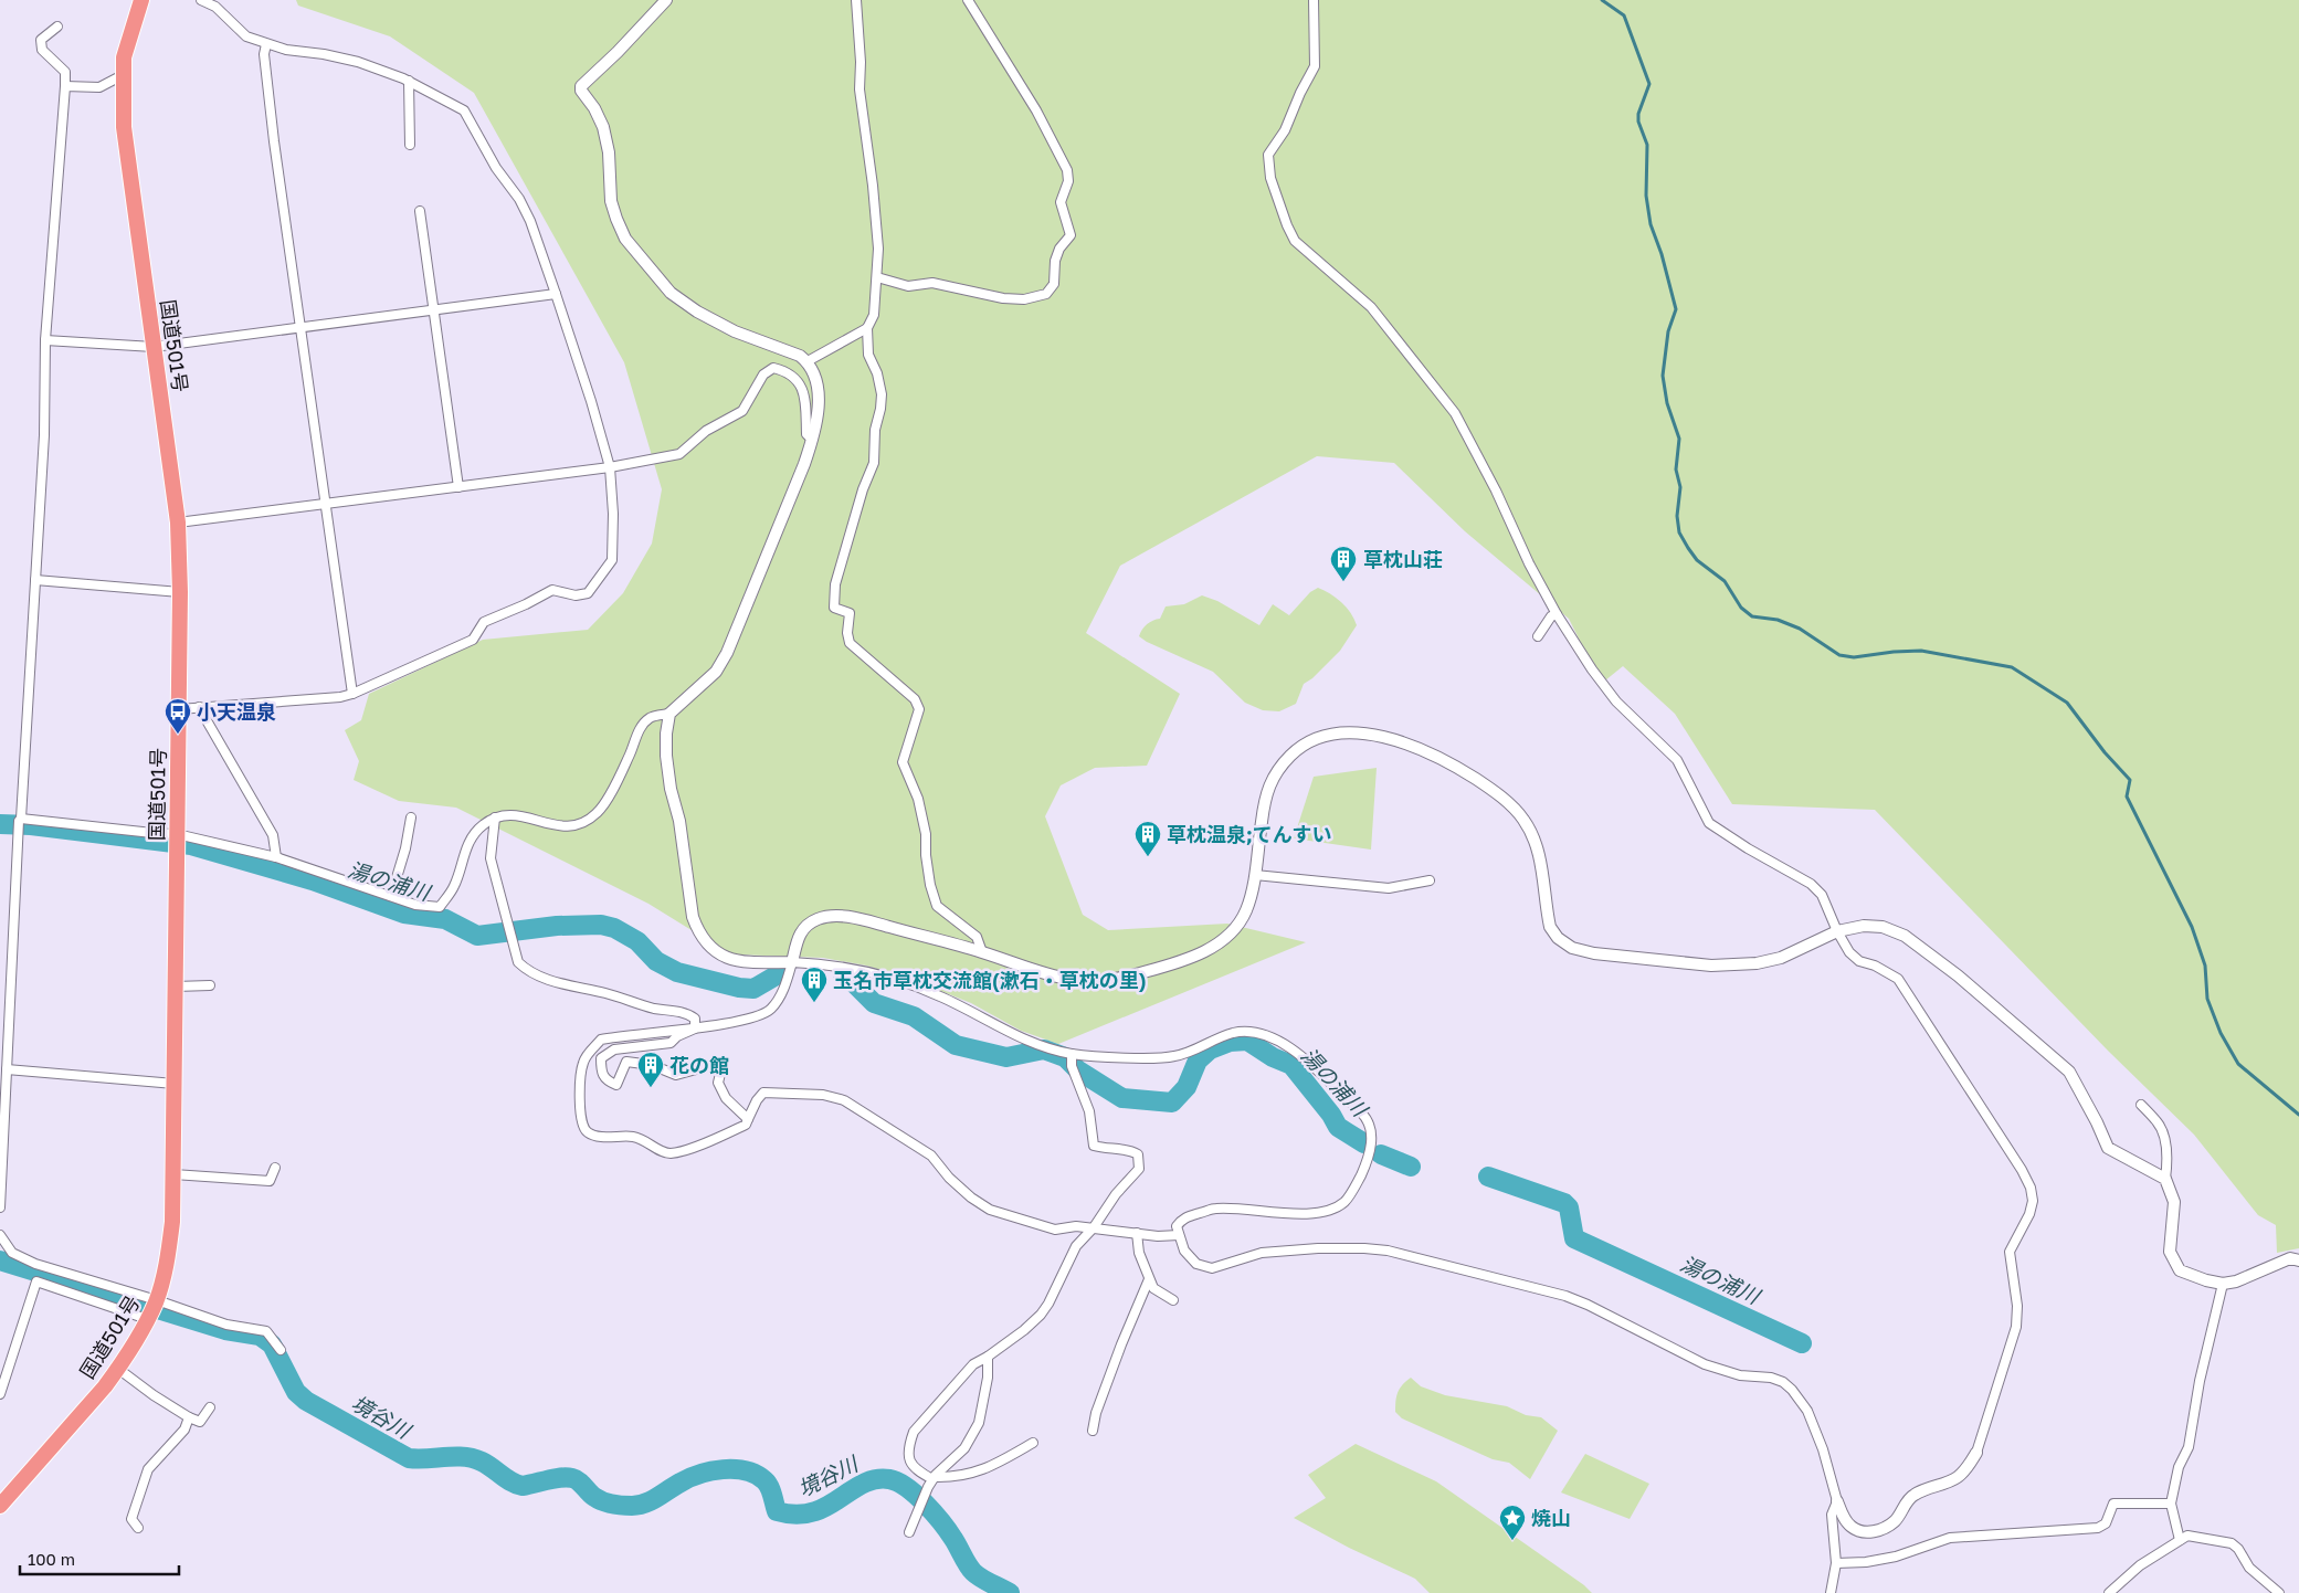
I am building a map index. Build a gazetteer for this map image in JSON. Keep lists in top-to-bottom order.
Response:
{
  "streets": {
    "highway": ["国道501号"]
  },
  "water": ["湯の浦川", "境谷川"],
  "places": {
    "building": [
      "草枕山荘",
      "草枕温泉;てんすい",
      "玉名市草枕交流館(漱石・草枕の里)",
      "花の館"
    ],
    "bus stop": ["小天温泉"],
    "place": ["焼山"]
  },
  "scale_bar": "100 m"
}
